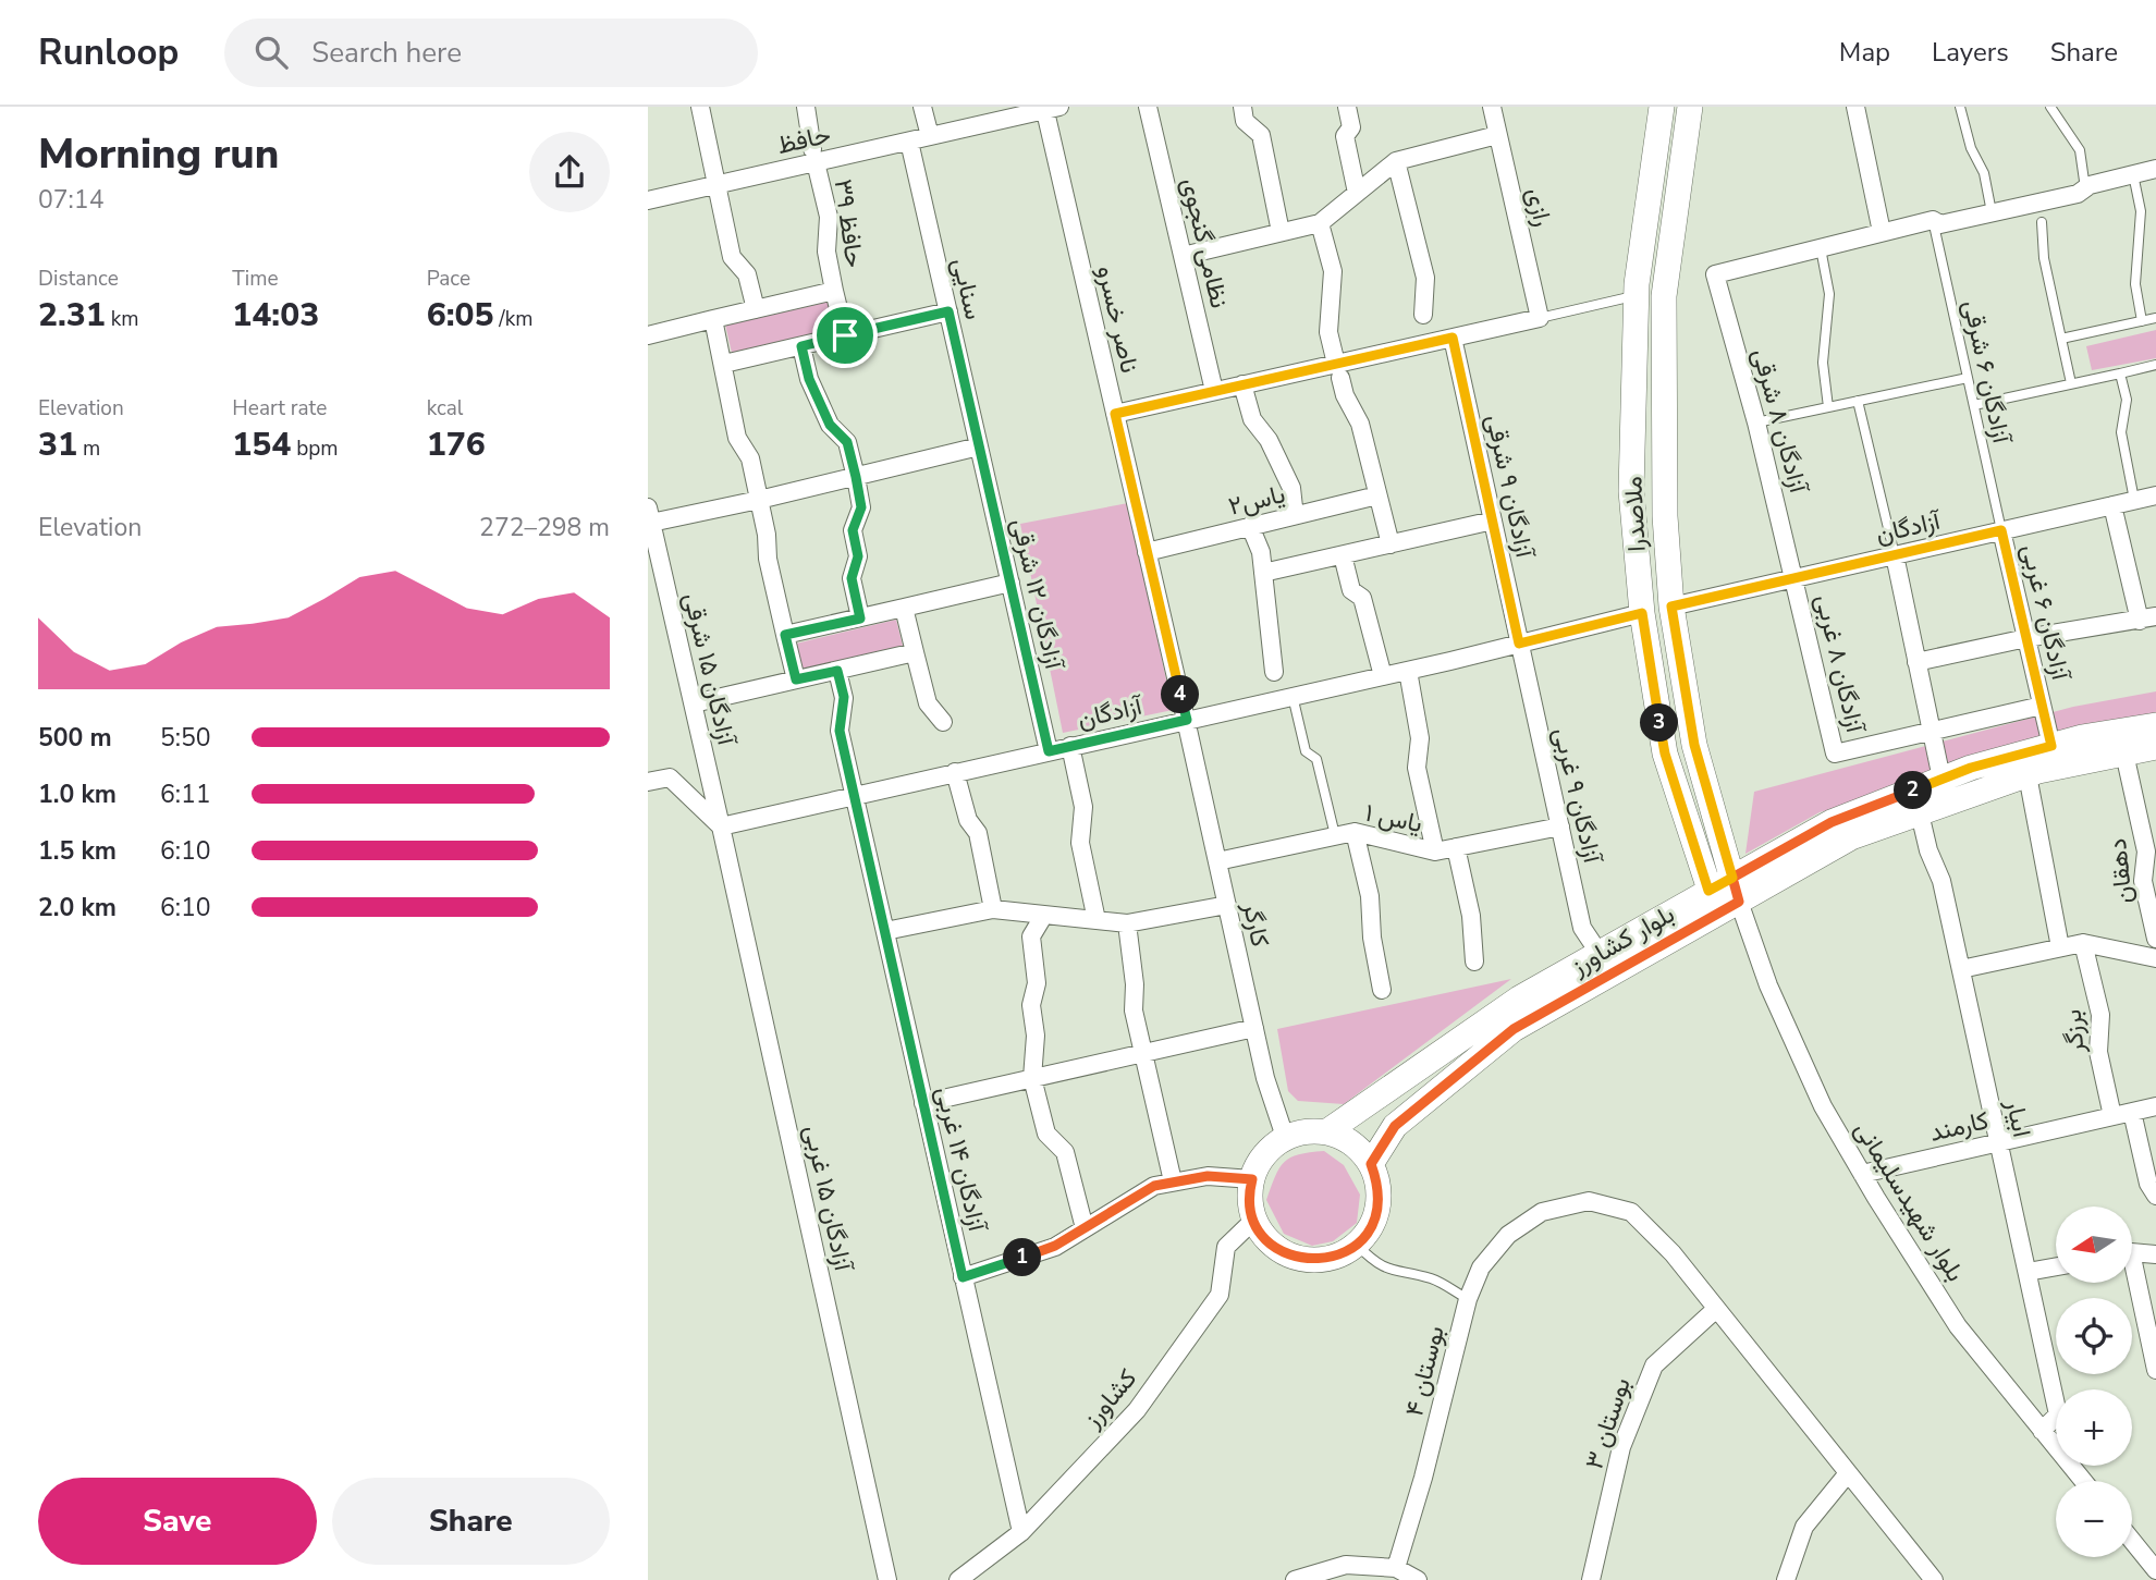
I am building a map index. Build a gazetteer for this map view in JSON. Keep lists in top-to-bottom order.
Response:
{
  "streets": {
    "main road": ["ملاصدرا", "بلوار کشاورز"],
    "street": [
      "حافظ",
      "رازی",
      "حافظ ۳۹",
      "نظامی گنجوی",
      "سنایی",
      "ناصر خسرو",
      "آزادگان ۸ شرقی",
      "آزادگان ۹ شرقی",
      "یاس۲",
      "آزادگان",
      "آزادگان ۱۲ شرقی",
      "آزادگان ۶ غربی",
      "آزادگان ۸ غربی",
      "آزادگان ۱۵ شرقی",
      "آزادگان ۹ غربی",
      "یاس ۱",
      "دهقان",
      "کارگر",
      "برزگر",
      "ابیار",
      "کارمند",
      "آزادگان ۱۴ غربی",
      "آزادگان ۱۵ غربی",
      "بلوار شهیدسلیمانی",
      "بوستان ۴",
      "کشاورز",
      "بوستان ۳"
    ],
    "lane": ["آزادگان ۶ شرقی"]
  },
  "crossings": [
    ["حافظ", "حافظ ۳۹"],
    ["حافظ", "سنایی"],
    ["حافظ", "ناصر خسرو"],
    ["سنایی", "آزادگان ۱۲ شرقی"],
    ["ناصر خسرو", "یاس۲"],
    ["ناصر خسرو", "آزادگان"],
    ["ناصر خسرو", "کارگر"],
    ["آزادگان ۶ شرقی", "آزادگان"],
    ["آزادگان ۶ شرقی", "آزادگان ۶ غربی"],
    ["آزادگان ۸ شرقی", "آزادگان"],
    ["آزادگان ۸ شرقی", "آزادگان ۸ غربی"],
    ["آزادگان ۹ شرقی", "آزادگان"],
    ["آزادگان ۹ شرقی", "آزادگان ۹ غربی"],
    ["ملاصدرا", "آزادگان"],
    ["ملاصدرا", "بلوار کشاورز"],
    ["ملاصدرا", "بلوار شهیدسلیمانی"],
    ["آزادگان", "آزادگان ۱۲ شرقی"],
    ["آزادگان", "آزادگان ۶ غربی"],
    ["آزادگان", "آزادگان ۸ غربی"],
    ["آزادگان", "آزادگان ۱۵ شرقی"],
    ["آزادگان", "آزادگان ۹ غربی"],
    ["آزادگان", "کارگر"],
    ["آزادگان", "آزادگان ۱۴ غربی"],
    ["آزادگان", "آزادگان ۱۵ غربی"],
    ["آزادگان ۶ غربی", "بلوار کشاورز"],
    ["آزادگان ۱۵ شرقی", "آزادگان ۱۵ غربی"],
    ["آزادگان ۹ غربی", "یاس ۱"],
    ["آزادگان ۹ غربی", "بلوار کشاورز"],
    ["یاس ۱", "کارگر"],
    ["دهقان", "بلوار کشاورز"],
    ["کارگر", "بلوار کشاورز"],
    ["کارگر", "کشاورز"],
    ["بلوار کشاورز", "ابیار"],
    ["بلوار کشاورز", "بلوار شهیدسلیمانی"],
    ["بلوار کشاورز", "کشاورز"],
    ["برزگر", "کارمند"],
    ["ابیار", "کارمند"],
    ["ابیار", "بلوار شهیدسلیمانی"],
    ["کارمند", "بلوار شهیدسلیمانی"],
    ["آزادگان ۱۴ غربی", "کشاورز"],
    ["بوستان ۴", "بوستان ۳"]
  ],
  "north": "left",
  "page": {
    "header": "Runloop",
    "search": "Search here",
    "nav": ["Map", "Layers", "Share"],
    "heading": ["Morning run", "07:14"],
    "stats": [
      ["Distance", "2.31 km"],
      ["Time", "14:03"],
      ["Pace", "6:05 /km"],
      ["Elevation", "31 m"],
      ["Heart rate", "154 bpm"],
      ["kcal", "176"]
    ],
    "chart": ["Elevation", "272–298 m"],
    "pins": [
      "4",
      "3",
      "2",
      "1"
    ],
    "list": [
      {
        "name": "500 m",
        "note": "5:50"
      },
      {
        "name": "1.0 km",
        "note": "6:11"
      },
      {
        "name": "1.5 km",
        "note": "6:10"
      },
      {
        "name": "2.0 km",
        "note": "6:10"
      }
    ],
    "map_buttons": ["+", "−"],
    "buttons": ["Save", "Share"]
  }
}
